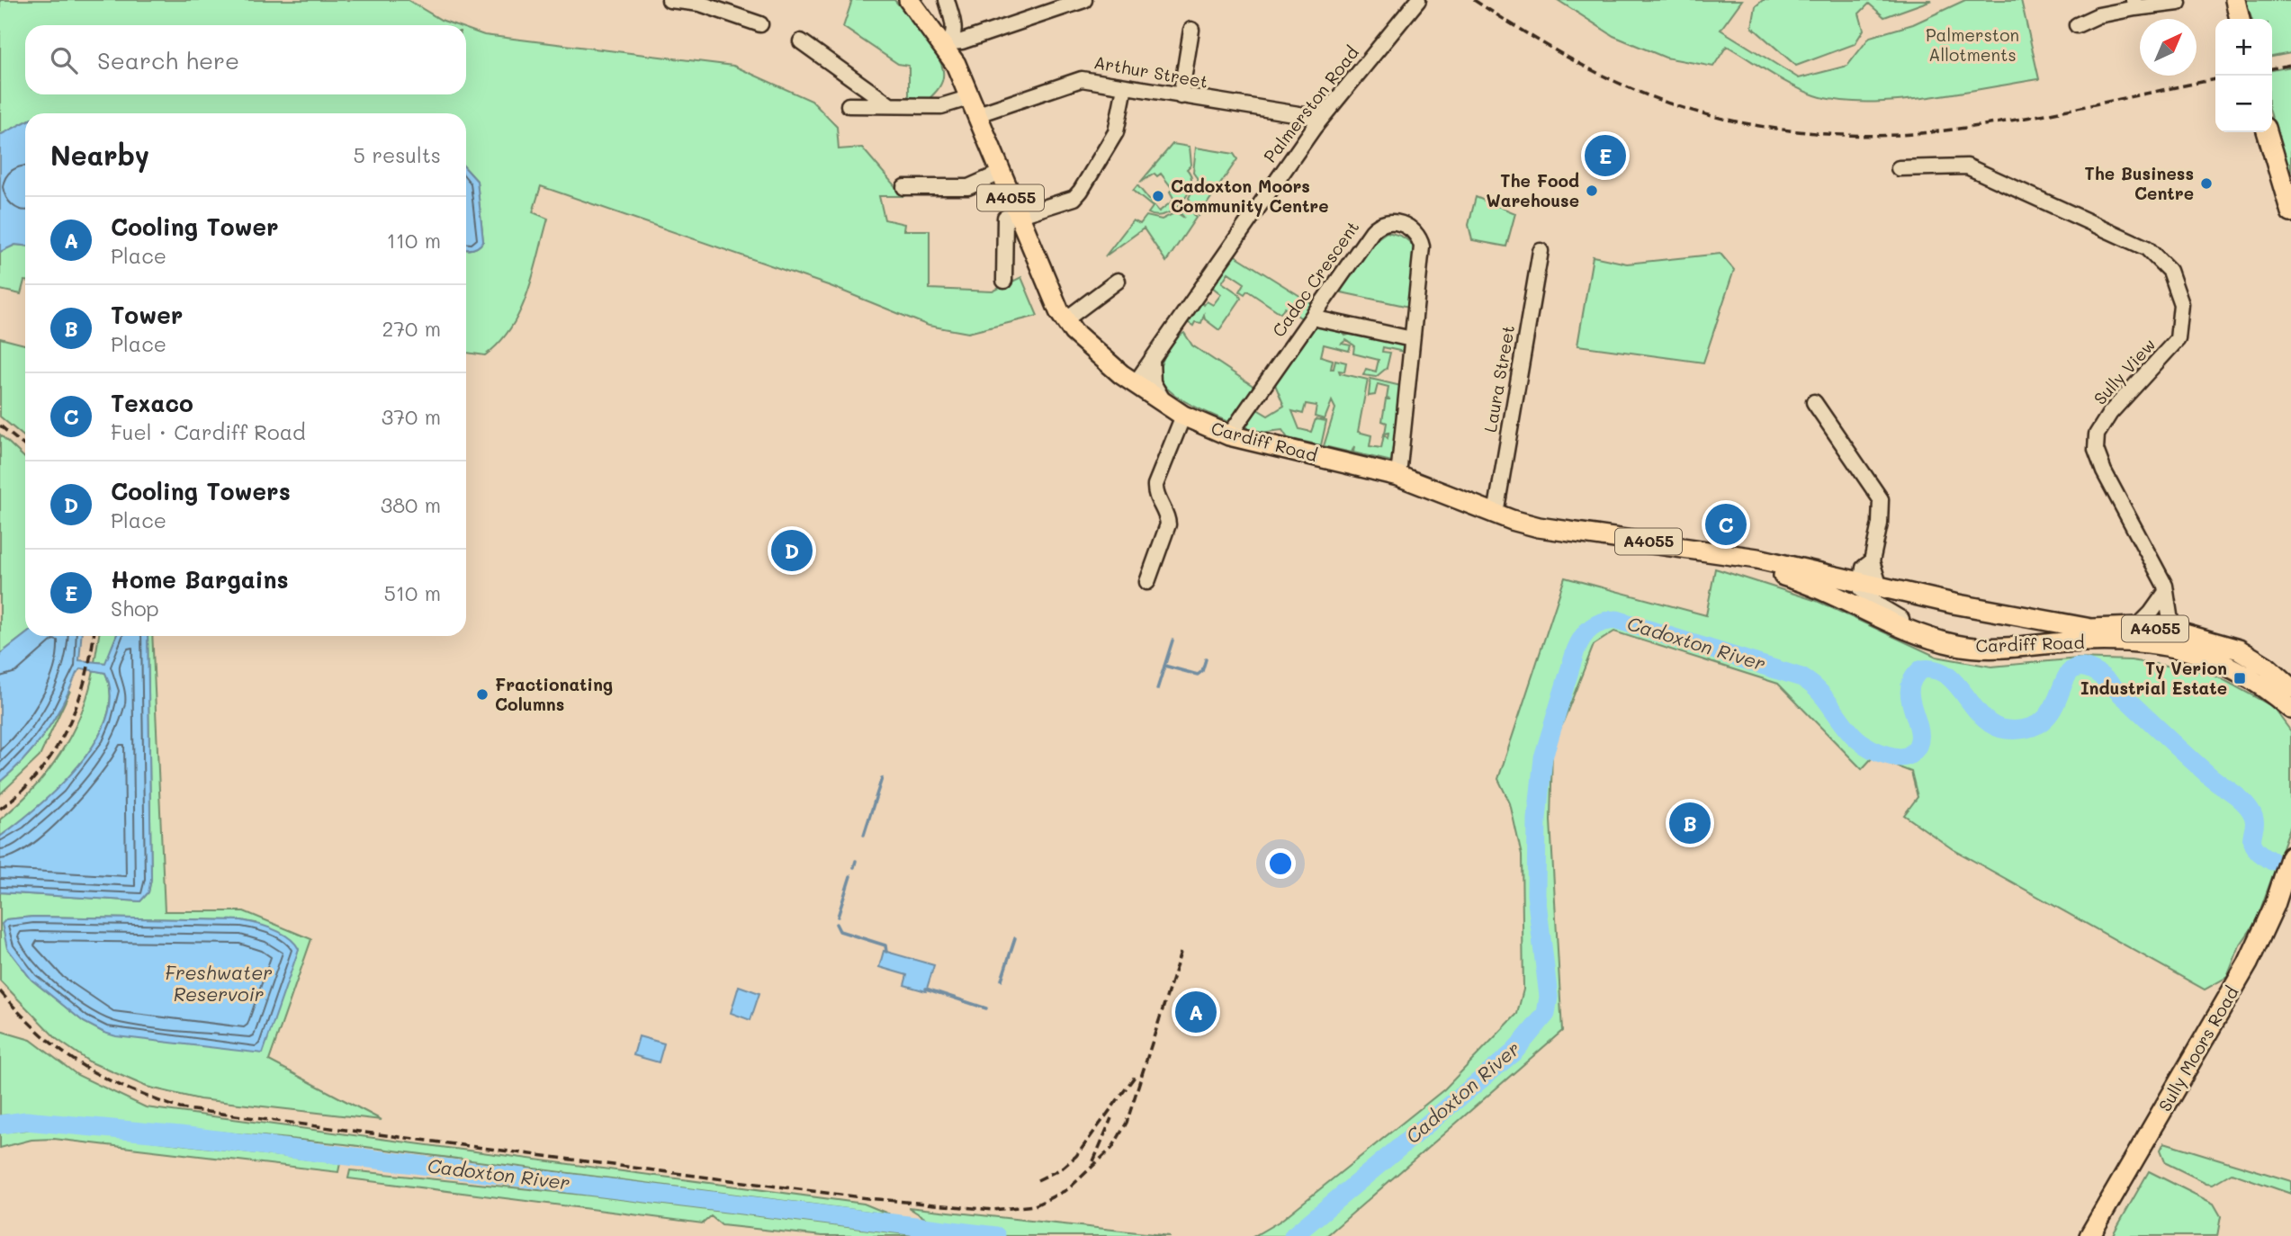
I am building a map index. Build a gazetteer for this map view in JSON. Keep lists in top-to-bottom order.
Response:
{
  "streets": {
    "main road": ["A4055", "Cardiff Road", "Sully Moors Road"],
    "street": [
      "Arthur Street",
      "Palmerston Road",
      "Cadoc Crescent",
      "Sully View",
      "Laura Street"
    ]
  },
  "crossings": [
    ["Arthur Street", "Palmerston Road"],
    ["Arthur Street", "Cardiff Road"],
    ["Palmerston Road", "Cardiff Road"],
    ["Cadoc Crescent", "Cardiff Road"],
    ["Sully View", "Cardiff Road"],
    ["Laura Street", "Cardiff Road"]
  ],
  "water": ["Cadoxton River", "Freshwater Reservoir"],
  "parks": ["Palmerston Allotments"],
  "places": {
    "other": [
      "The Business Centre",
      "The Food Warehouse",
      "Cadoxton Moors Community Centre",
      "Fractionating Columns"
    ],
    "transit": ["Ty Verion Industrial Estate"]
  },
  "north": "top right",
  "page": {
    "map_buttons": ["+", "−"],
    "search": "Search here",
    "heading": ["Nearby", "5 results"],
    "pins": [
      "E",
      "C",
      "D",
      "B",
      "A"
    ],
    "list": [
      {
        "mark": "A",
        "name": "Cooling Tower",
        "note": "Place",
        "value": "110 m"
      },
      {
        "mark": "B",
        "name": "Tower",
        "note": "Place",
        "value": "270 m"
      },
      {
        "mark": "C",
        "name": "Texaco",
        "note": "Fuel · Cardiff Road",
        "value": "370 m"
      },
      {
        "mark": "D",
        "name": "Cooling Towers",
        "note": "Place",
        "value": "380 m"
      },
      {
        "mark": "E",
        "name": "Home Bargains",
        "note": "Shop",
        "value": "510 m"
      }
    ]
  }
}
